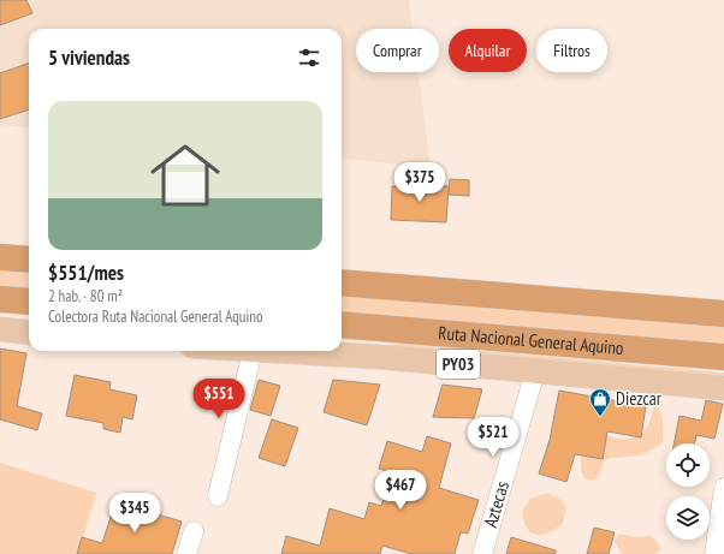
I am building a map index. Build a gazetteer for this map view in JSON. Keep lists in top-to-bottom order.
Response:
{
  "streets": {
    "highway": ["Ruta Nacional General Aquino", "PY03"],
    "street": ["Aztecas"]
  },
  "crossings": [
    ["PY03", "Aztecas"]
  ],
  "places": {
    "shop": ["Diezcar"]
  },
  "page": {
    "chip": ["Comprar", "Alquilar", "Filtros"],
    "heading": "5 viviendas",
    "list": [
      {
        "name": "$551/mes",
        "note": "2 hab. · 80 m² · Colectora Ruta Nacional General Aquino"
      }
    ],
    "price": [
      "$375",
      "$551",
      "$521",
      "$467",
      "$345"
    ]
  }
}
